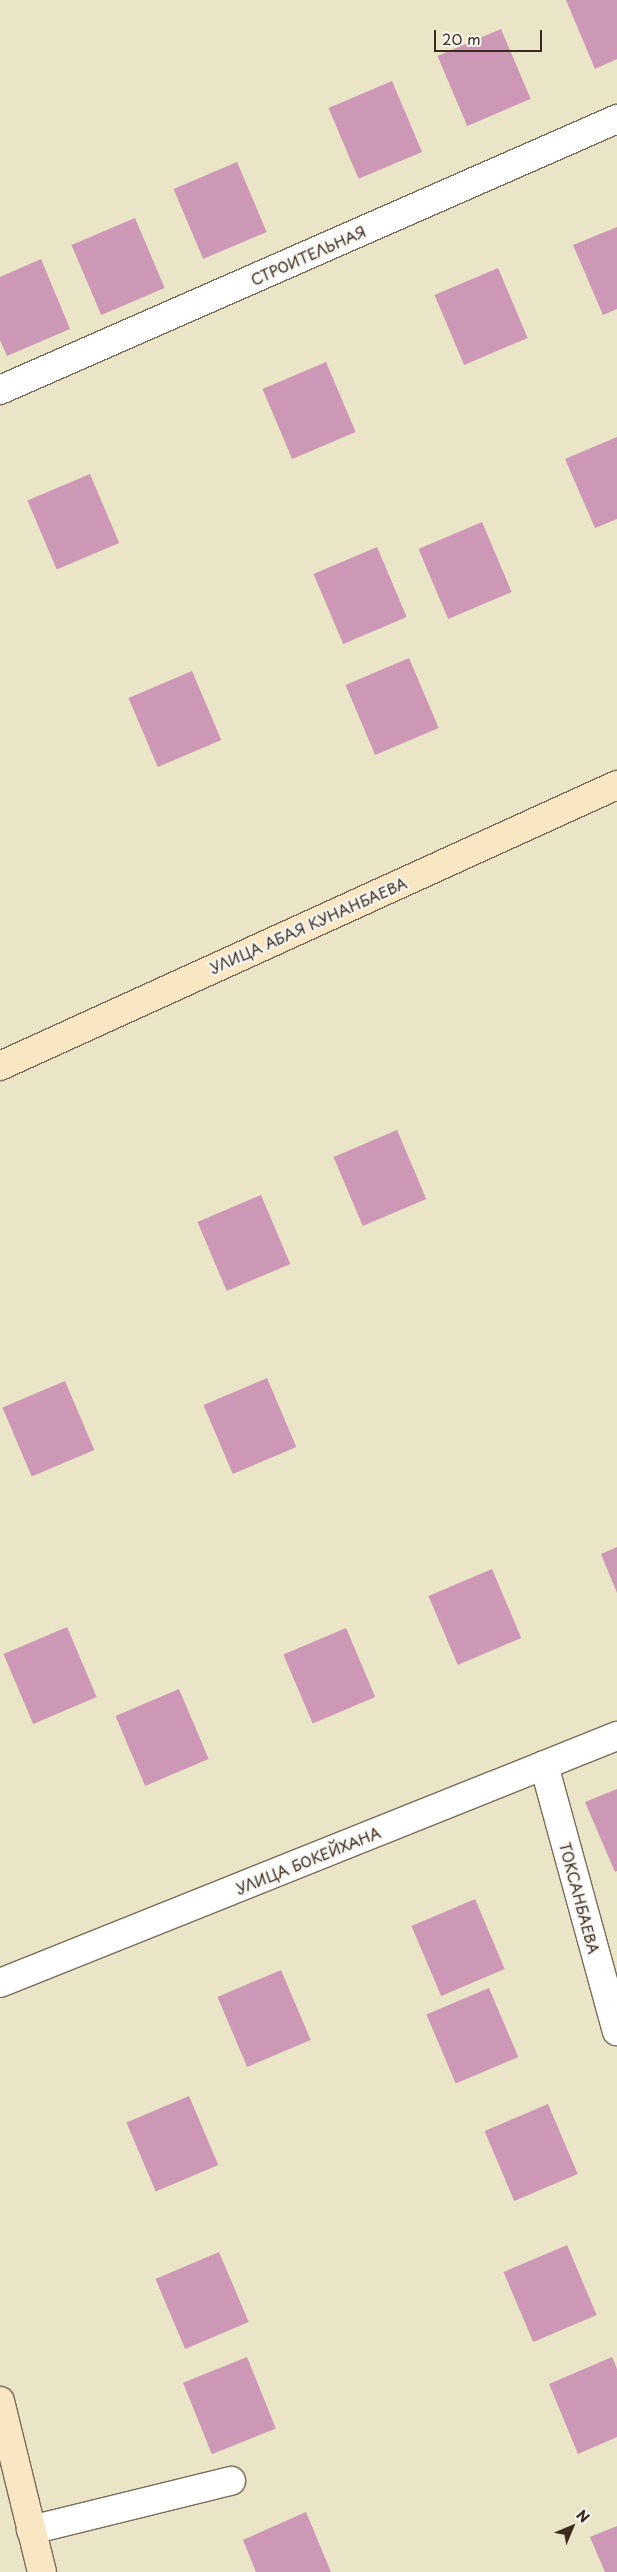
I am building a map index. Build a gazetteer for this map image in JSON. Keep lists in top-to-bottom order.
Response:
{
  "streets": {
    "street": [
      "СТРОИТЕЛЬНАЯ",
      "УЛИЦА АБАЯ КУНАНБАЕВА",
      "УЛИЦА БОКЕЙХАНА",
      "ТОКСАНБАЕВА"
    ]
  },
  "crossings": [
    ["УЛИЦА БОКЕЙХАНА", "ТОКСАНБАЕВА"]
  ],
  "scale_bar": "20 m",
  "north": "top right"
}
